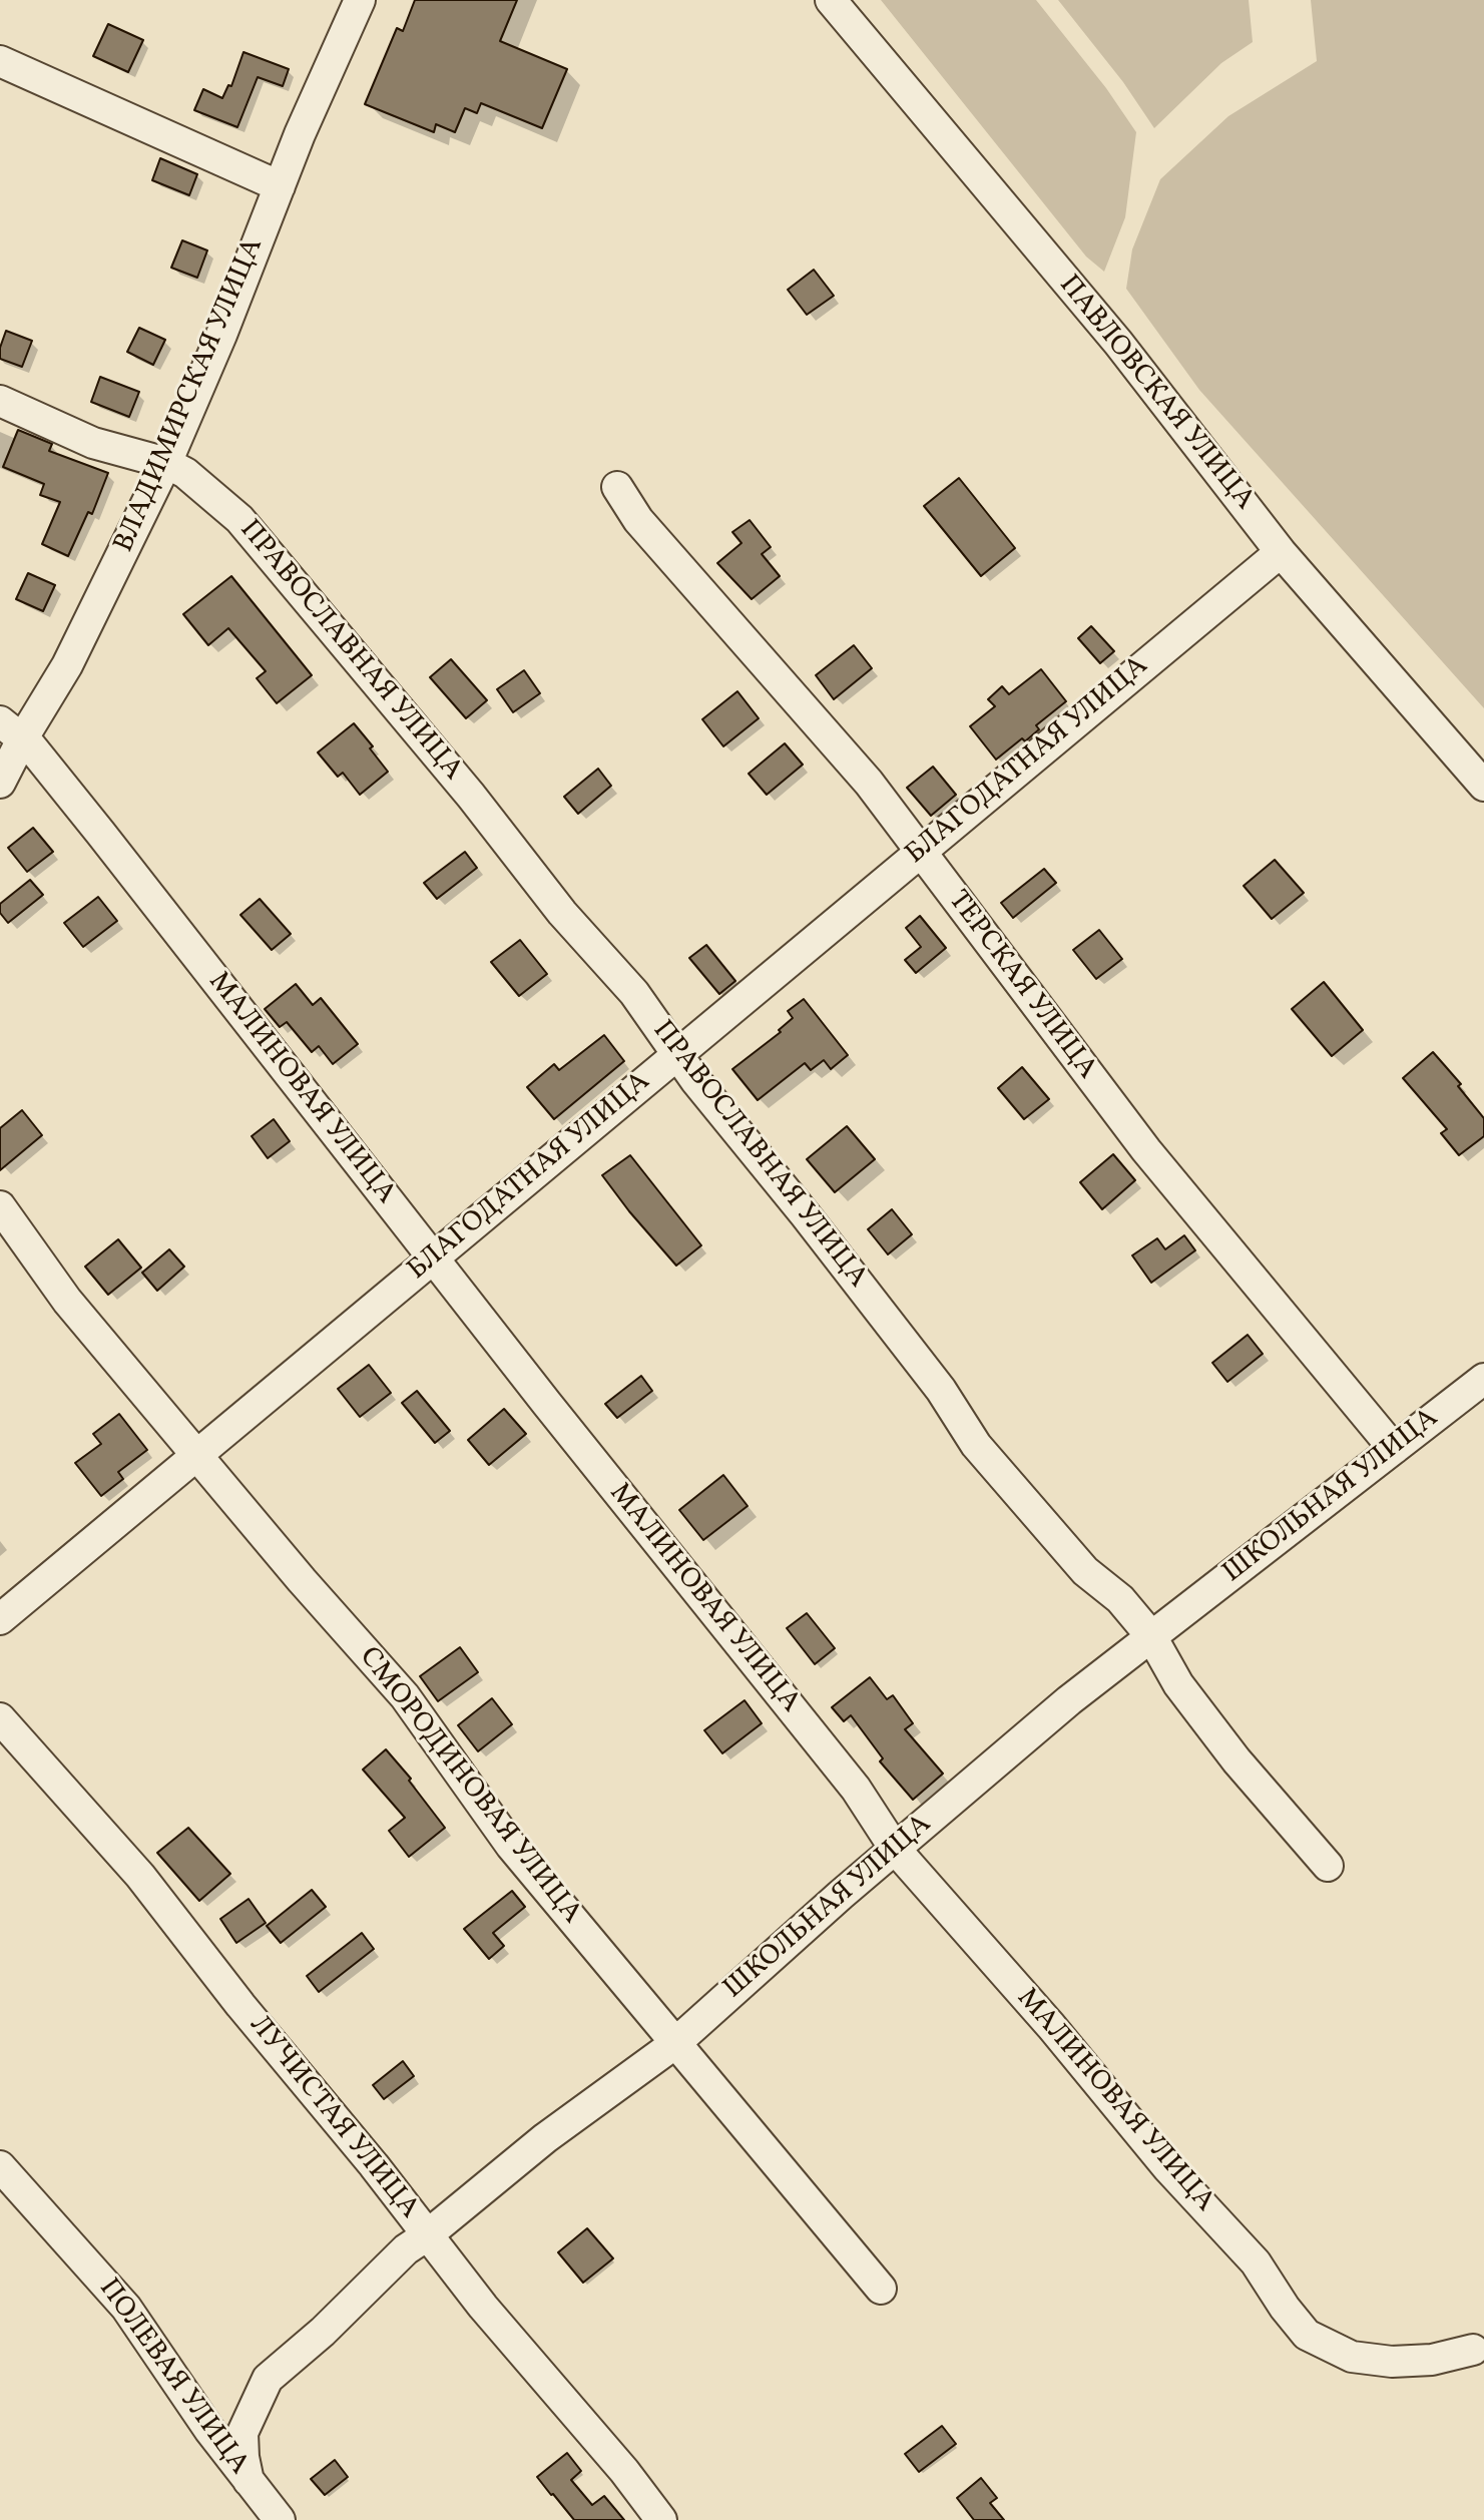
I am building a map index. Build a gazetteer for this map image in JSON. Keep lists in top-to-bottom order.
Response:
{
  "streets": {
    "street": [
      "ПАВЛОВСКАЯ УЛИЦА",
      "ВЛАДИМИРСКАЯ УЛИЦА",
      "ПРАВОСЛАВНАЯ УЛИЦА",
      "БЛАГОДАТНАЯ УЛИЦА",
      "ТЕРСКАЯ УЛИЦА",
      "МАЛИНОВАЯ УЛИЦА",
      "ШКОЛЬНАЯ УЛИЦА",
      "СМОРОДИНОВАЯ УЛИЦА",
      "ЛУЧИСТАЯ УЛИЦА",
      "ПОЛЕВАЯ УЛИЦА"
    ]
  },
  "crossings": [
    ["ПАВЛОВСКАЯ УЛИЦА", "БЛАГОДАТНАЯ УЛИЦА"],
    ["ВЛАДИМИРСКАЯ УЛИЦА", "ПРАВОСЛАВНАЯ УЛИЦА"],
    ["ВЛАДИМИРСКАЯ УЛИЦА", "МАЛИНОВАЯ УЛИЦА"],
    ["ПРАВОСЛАВНАЯ УЛИЦА", "БЛАГОДАТНАЯ УЛИЦА"],
    ["ПРАВОСЛАВНАЯ УЛИЦА", "ШКОЛЬНАЯ УЛИЦА"],
    ["БЛАГОДАТНАЯ УЛИЦА", "ТЕРСКАЯ УЛИЦА"],
    ["БЛАГОДАТНАЯ УЛИЦА", "МАЛИНОВАЯ УЛИЦА"],
    ["БЛАГОДАТНАЯ УЛИЦА", "СМОРОДИНОВАЯ УЛИЦА"],
    ["ТЕРСКАЯ УЛИЦА", "ШКОЛЬНАЯ УЛИЦА"],
    ["МАЛИНОВАЯ УЛИЦА", "ШКОЛЬНАЯ УЛИЦА"],
    ["ШКОЛЬНАЯ УЛИЦА", "СМОРОДИНОВАЯ УЛИЦА"],
    ["ШКОЛЬНАЯ УЛИЦА", "ЛУЧИСТАЯ УЛИЦА"],
    ["ШКОЛЬНАЯ УЛИЦА", "ПОЛЕВАЯ УЛИЦА"]
  ]
}
